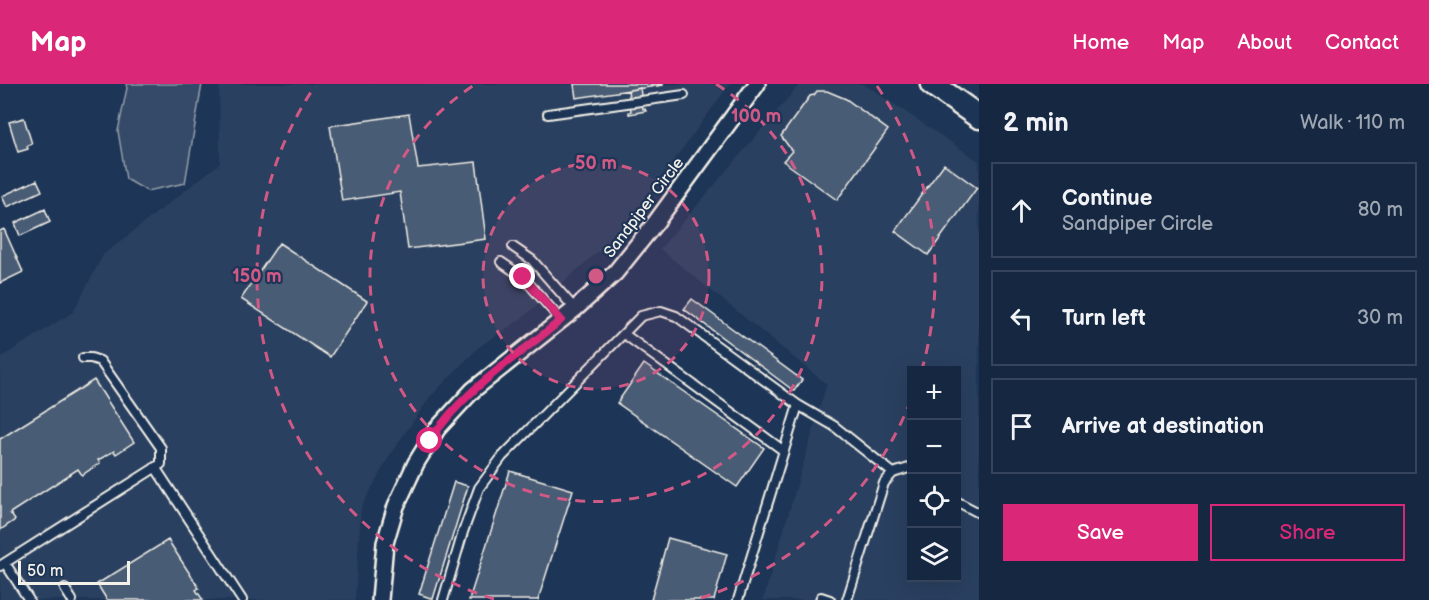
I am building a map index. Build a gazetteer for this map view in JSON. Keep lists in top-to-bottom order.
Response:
{
  "streets": {
    "street": ["Sandpiper Circle"]
  },
  "scale_bar": "50 m",
  "page": {
    "header": "Map",
    "nav": [
      "Home",
      "Map",
      "About",
      "Contact"
    ],
    "heading": ["2 min", "Walk · 110 m"],
    "list": [
      ["Continue", "Sandpiper Circle", "80 m"],
      ["Turn left", "30 m"],
      "Arrive at destination"
    ],
    "map_buttons": ["+", "−"],
    "buttons": ["Save", "Share"],
    "scale": "50 m"
  },
  "rings": ["100 m", "50 m", "150 m"]
}
